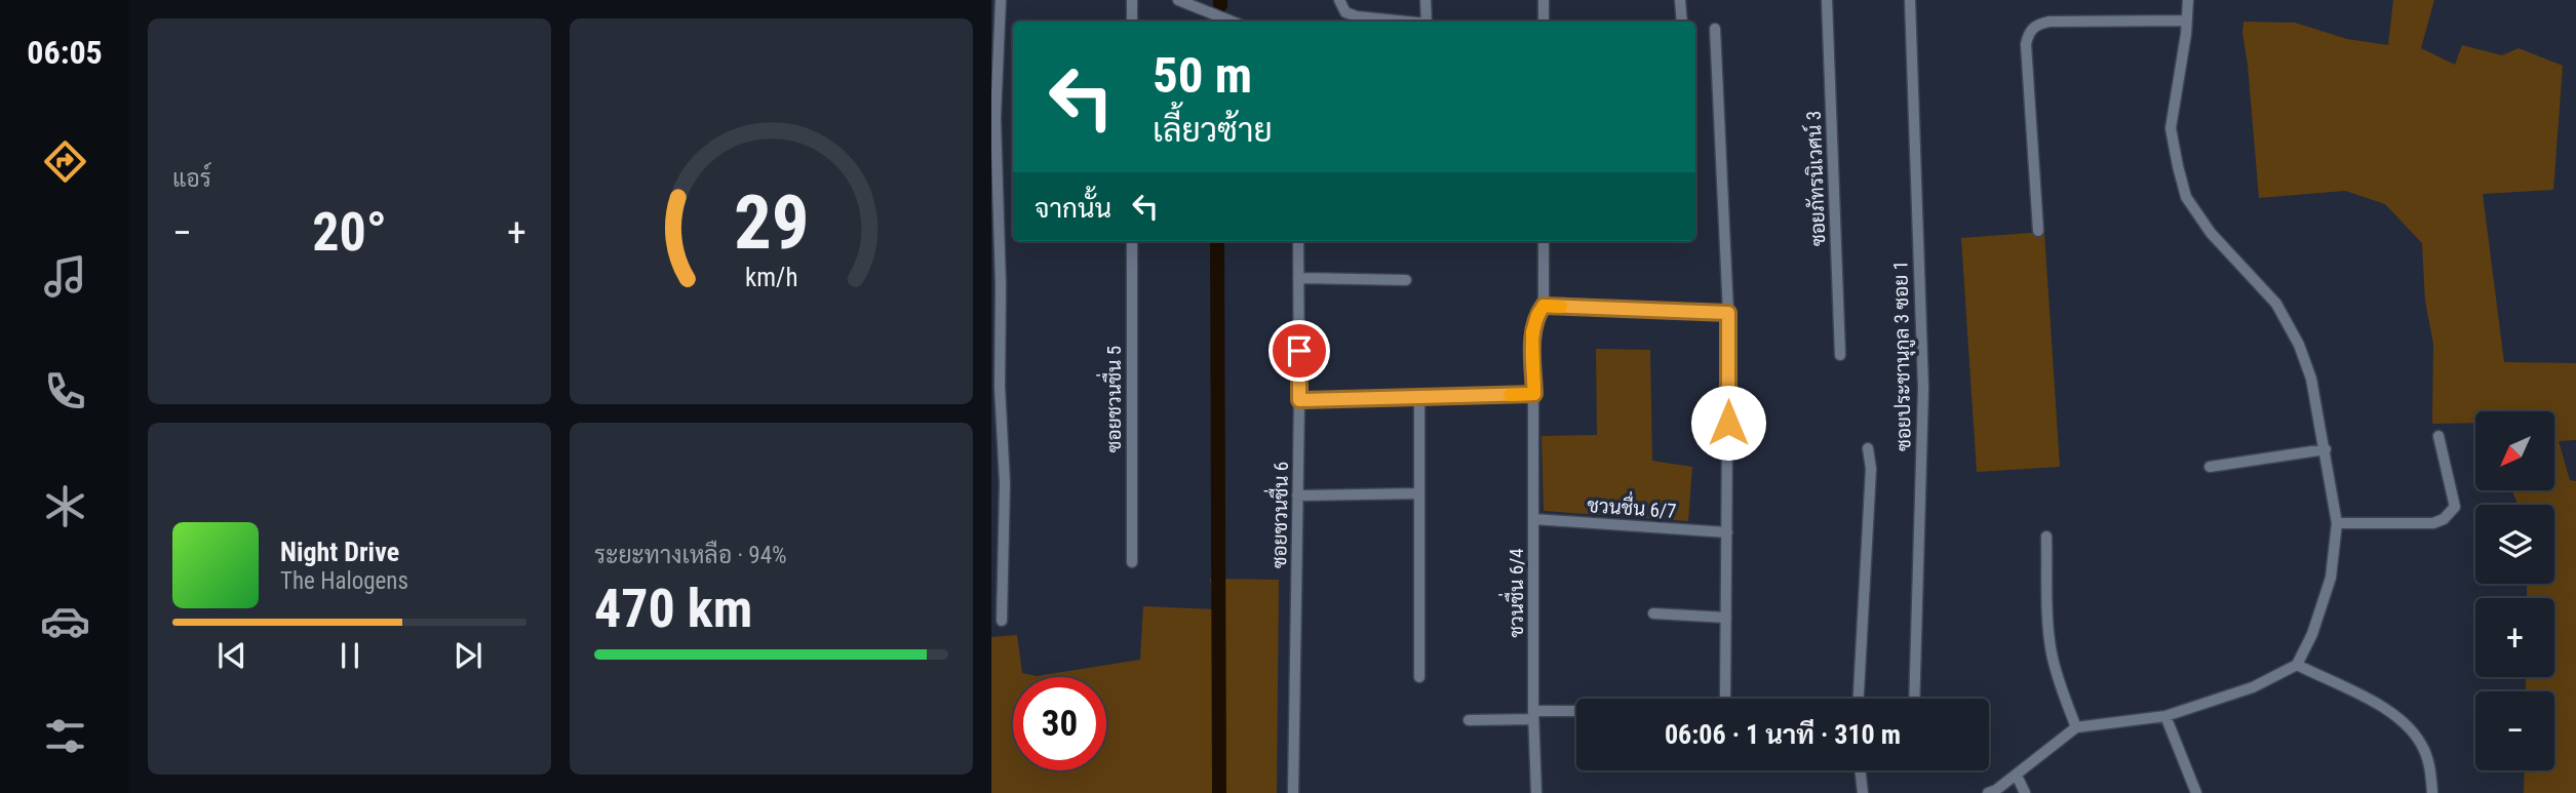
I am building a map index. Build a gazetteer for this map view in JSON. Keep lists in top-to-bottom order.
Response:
{
  "streets": {
    "street": [
      "ซอยภัทรนิเวศน์ 3",
      "ซอยประชานุกูล 3 ซอย 1",
      "ซอยชวนชื่น 5",
      "ชวนชื่น 6/7",
      "ซอยชวนชื่น 6",
      "ชวนชื่น 6/4"
    ]
  },
  "crossings": [
    ["ชวนชื่น 6/7", "ชวนชื่น 6/4"]
  ],
  "north": "bottom left",
  "page": {
    "tabs": "06:05",
    "tile": [
      "แอร์",
      ["ระยะทางเหลือ · 94%", "470 km"]
    ],
    "turn": ["50 m", "เลี้ยวซ้าย"],
    "then": "จากนั้น",
    "heat": ["−", "20°", "+"],
    "map_buttons": ["+", "−"],
    "song": ["Night Drive", "The Halogens"],
    "limit": "30",
    "trip": "06:06 · 1 นาที · 310 m",
    "gauge": ["29", "km/h"]
  }
}
